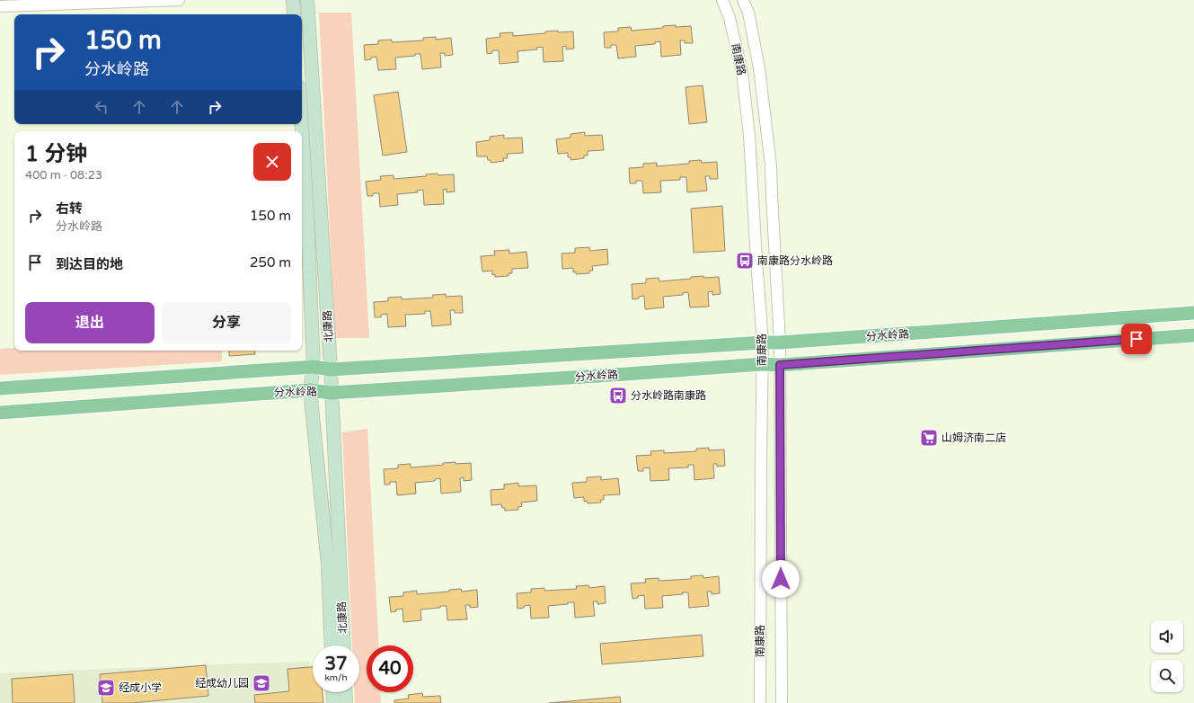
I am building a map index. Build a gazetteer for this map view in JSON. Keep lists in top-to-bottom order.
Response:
{
  "streets": {
    "main road": ["北康路", "分水岭路"],
    "street": ["南康路"]
  },
  "crossings": [
    ["南康路", "分水岭路"],
    ["北康路", "分水岭路"]
  ],
  "places": {
    "bus stop": ["南康路分水岭路", "分水岭路南康路"],
    "supermarket": ["山姆济南二店"],
    "school or university": ["经成幼儿园", "经成小学"]
  },
  "page": {
    "turn": ["150 m", "分水岭路"],
    "heading": ["1 分钟", "400 m · 08:23"],
    "list": [
      {
        "name": "右转",
        "note": "分水岭路",
        "value": "150 m"
      },
      {
        "name": "到达目的地",
        "value": "250 m"
      }
    ],
    "buttons": ["退出", "分享"],
    "speed": "37 km/h",
    "limit": "40"
  }
}
